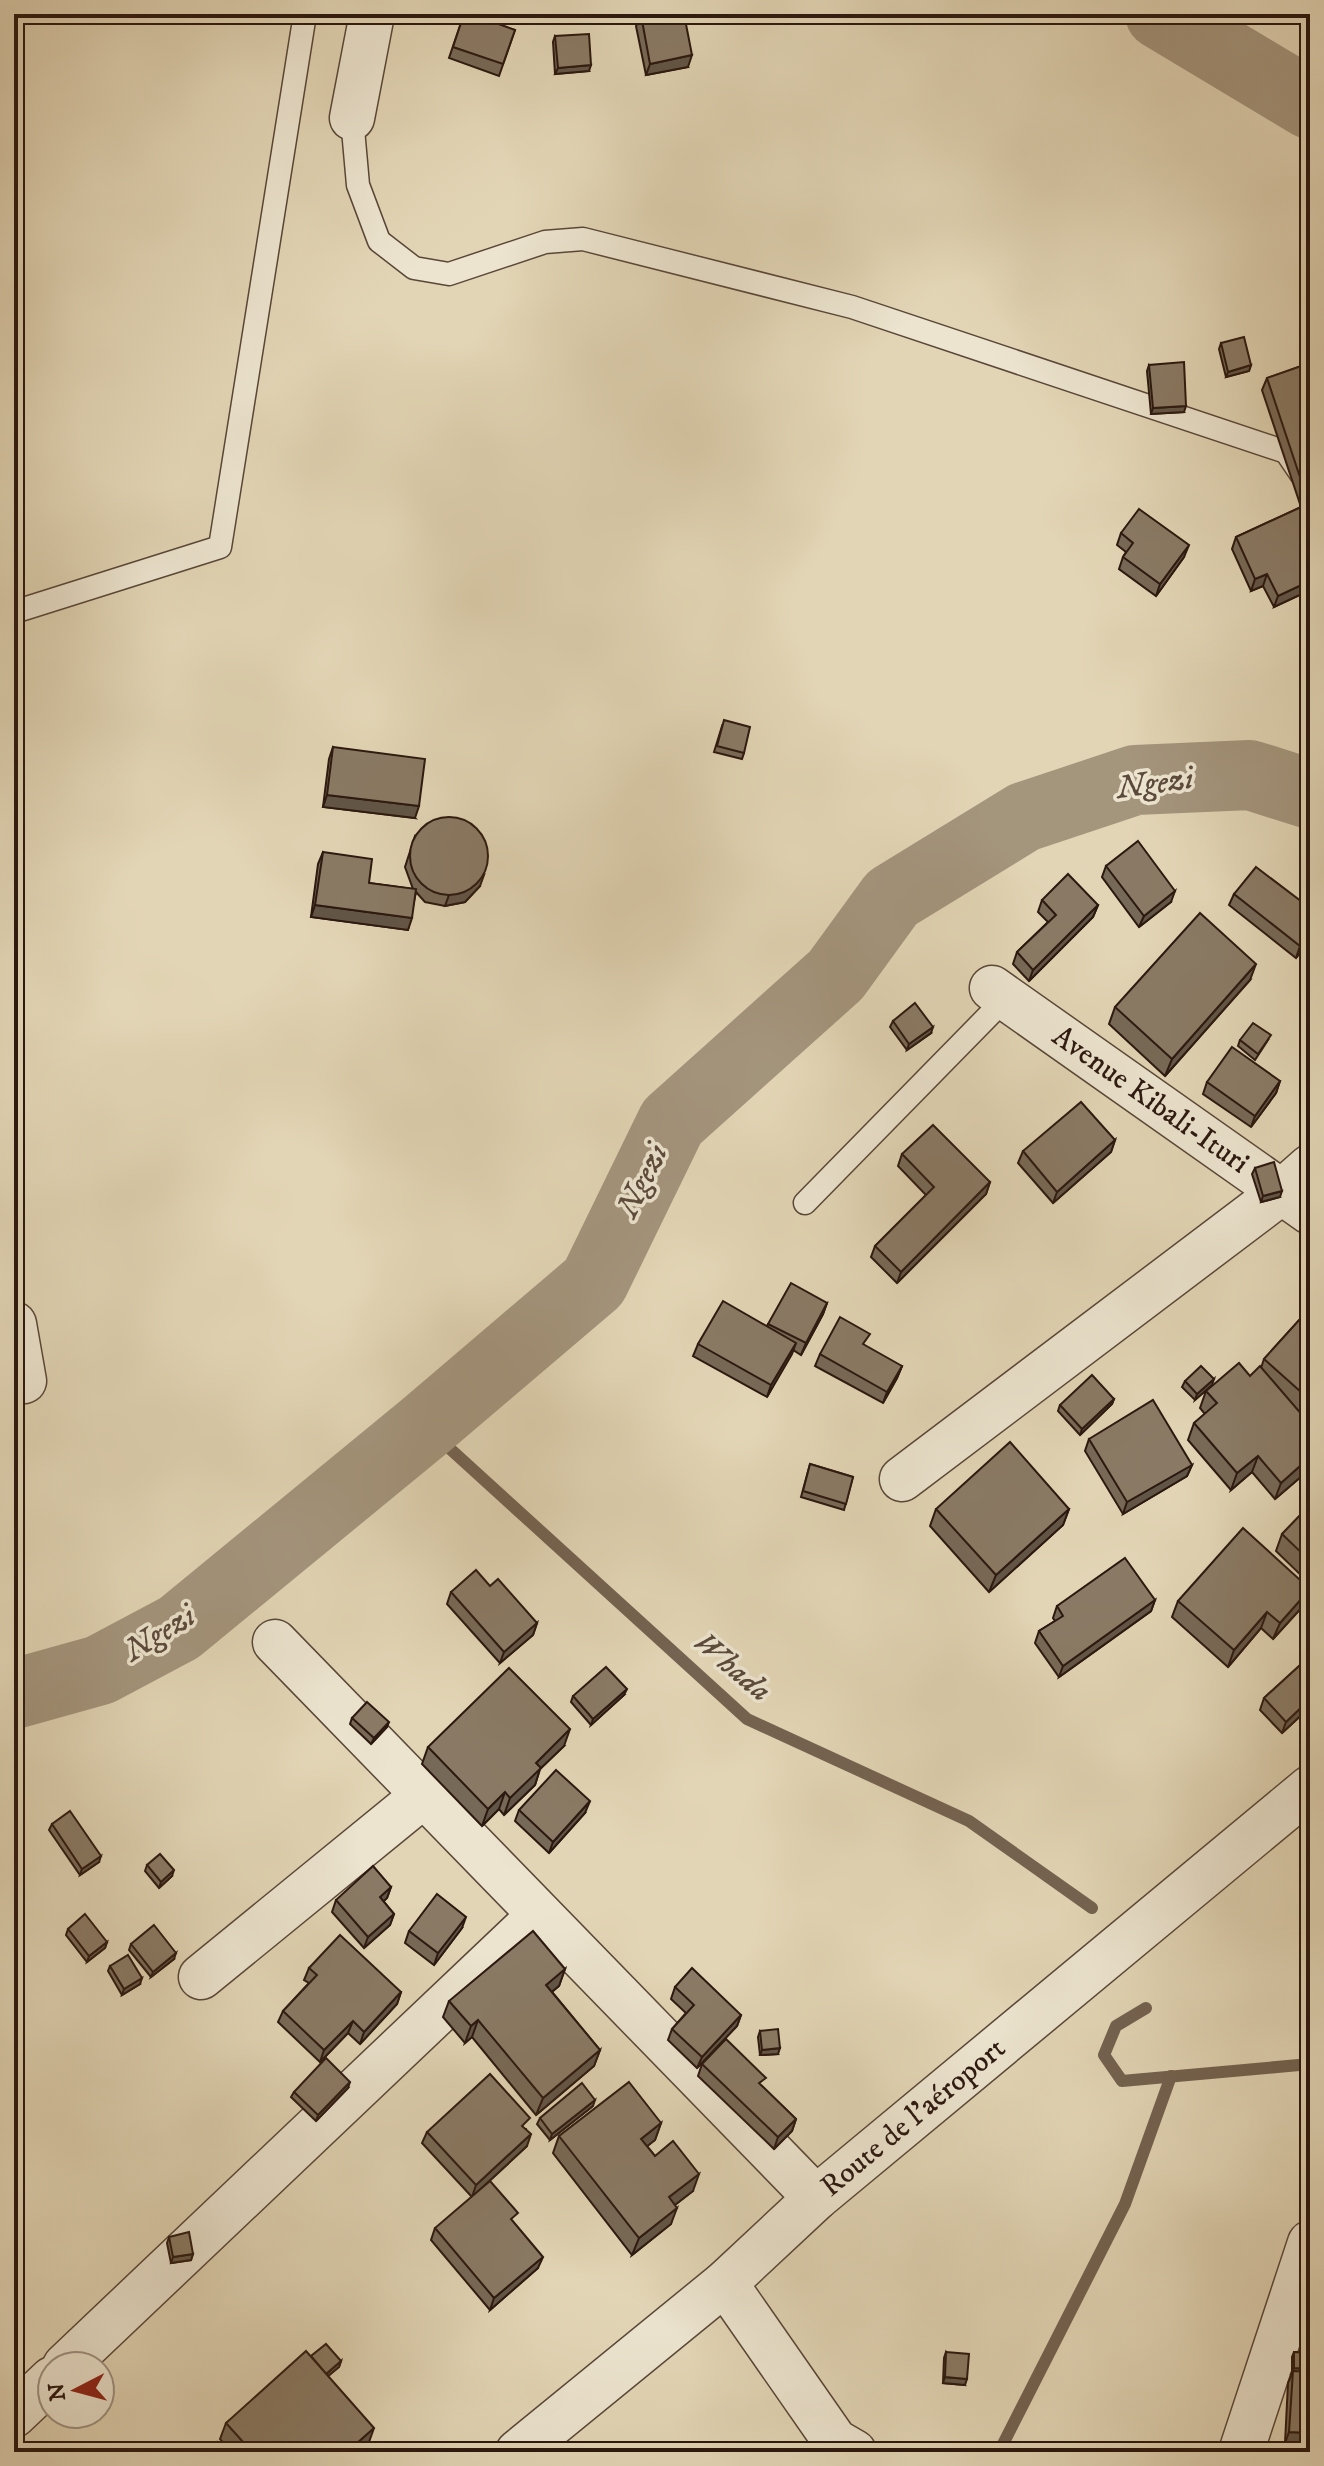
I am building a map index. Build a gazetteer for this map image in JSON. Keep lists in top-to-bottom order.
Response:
{
  "streets": {
    "street": ["Avenue Kibali-Ituri", "Route de l'aéroport"]
  },
  "water": ["Ngezi", "Whada"],
  "north": "left"
}
